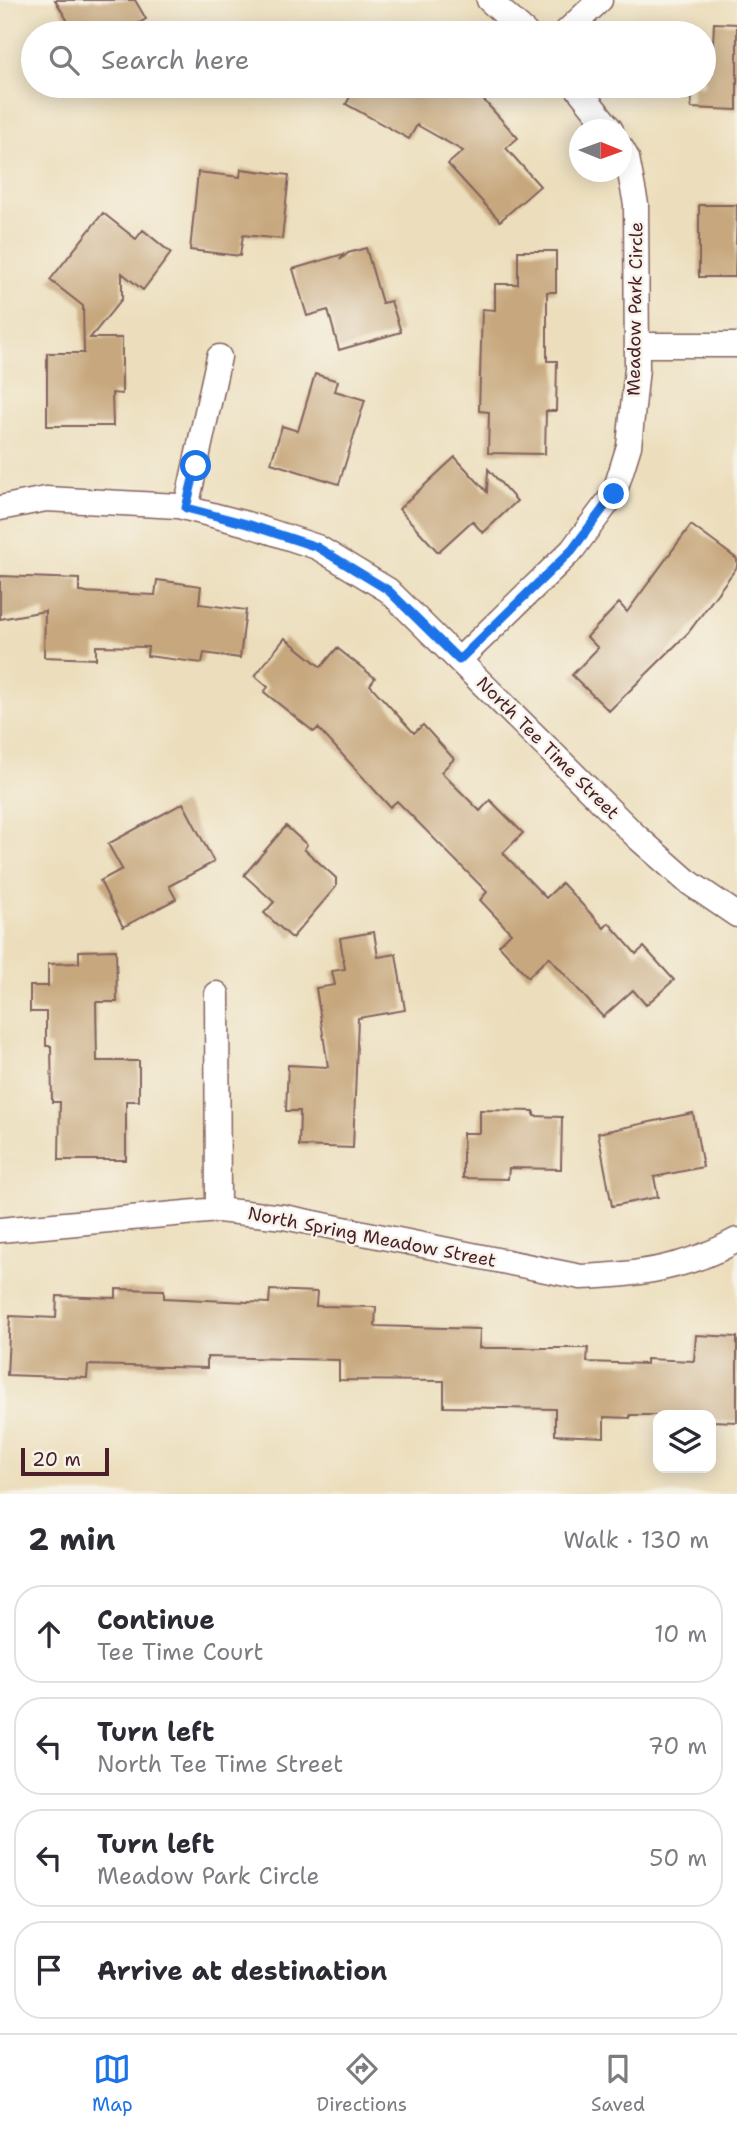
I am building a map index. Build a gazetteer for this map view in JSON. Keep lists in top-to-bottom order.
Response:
{
  "streets": {
    "street": ["Meadow Park Circle", "North Tee Time Street", "North Spring Meadow Street"]
  },
  "crossings": [
    ["Meadow Park Circle", "North Tee Time Street"]
  ],
  "scale_bar": "20 m",
  "north": "right",
  "page": {
    "search": "Search here",
    "scale": "20 m",
    "heading": ["2 min", "Walk · 130 m"],
    "list": [
      ["Continue", "Tee Time Court", "10 m"],
      ["Turn left", "North Tee Time Street", "70 m"],
      ["Turn left", "Meadow Park Circle", "50 m"],
      "Arrive at destination"
    ],
    "nav": ["Map", "Directions", "Saved"]
  }
}
